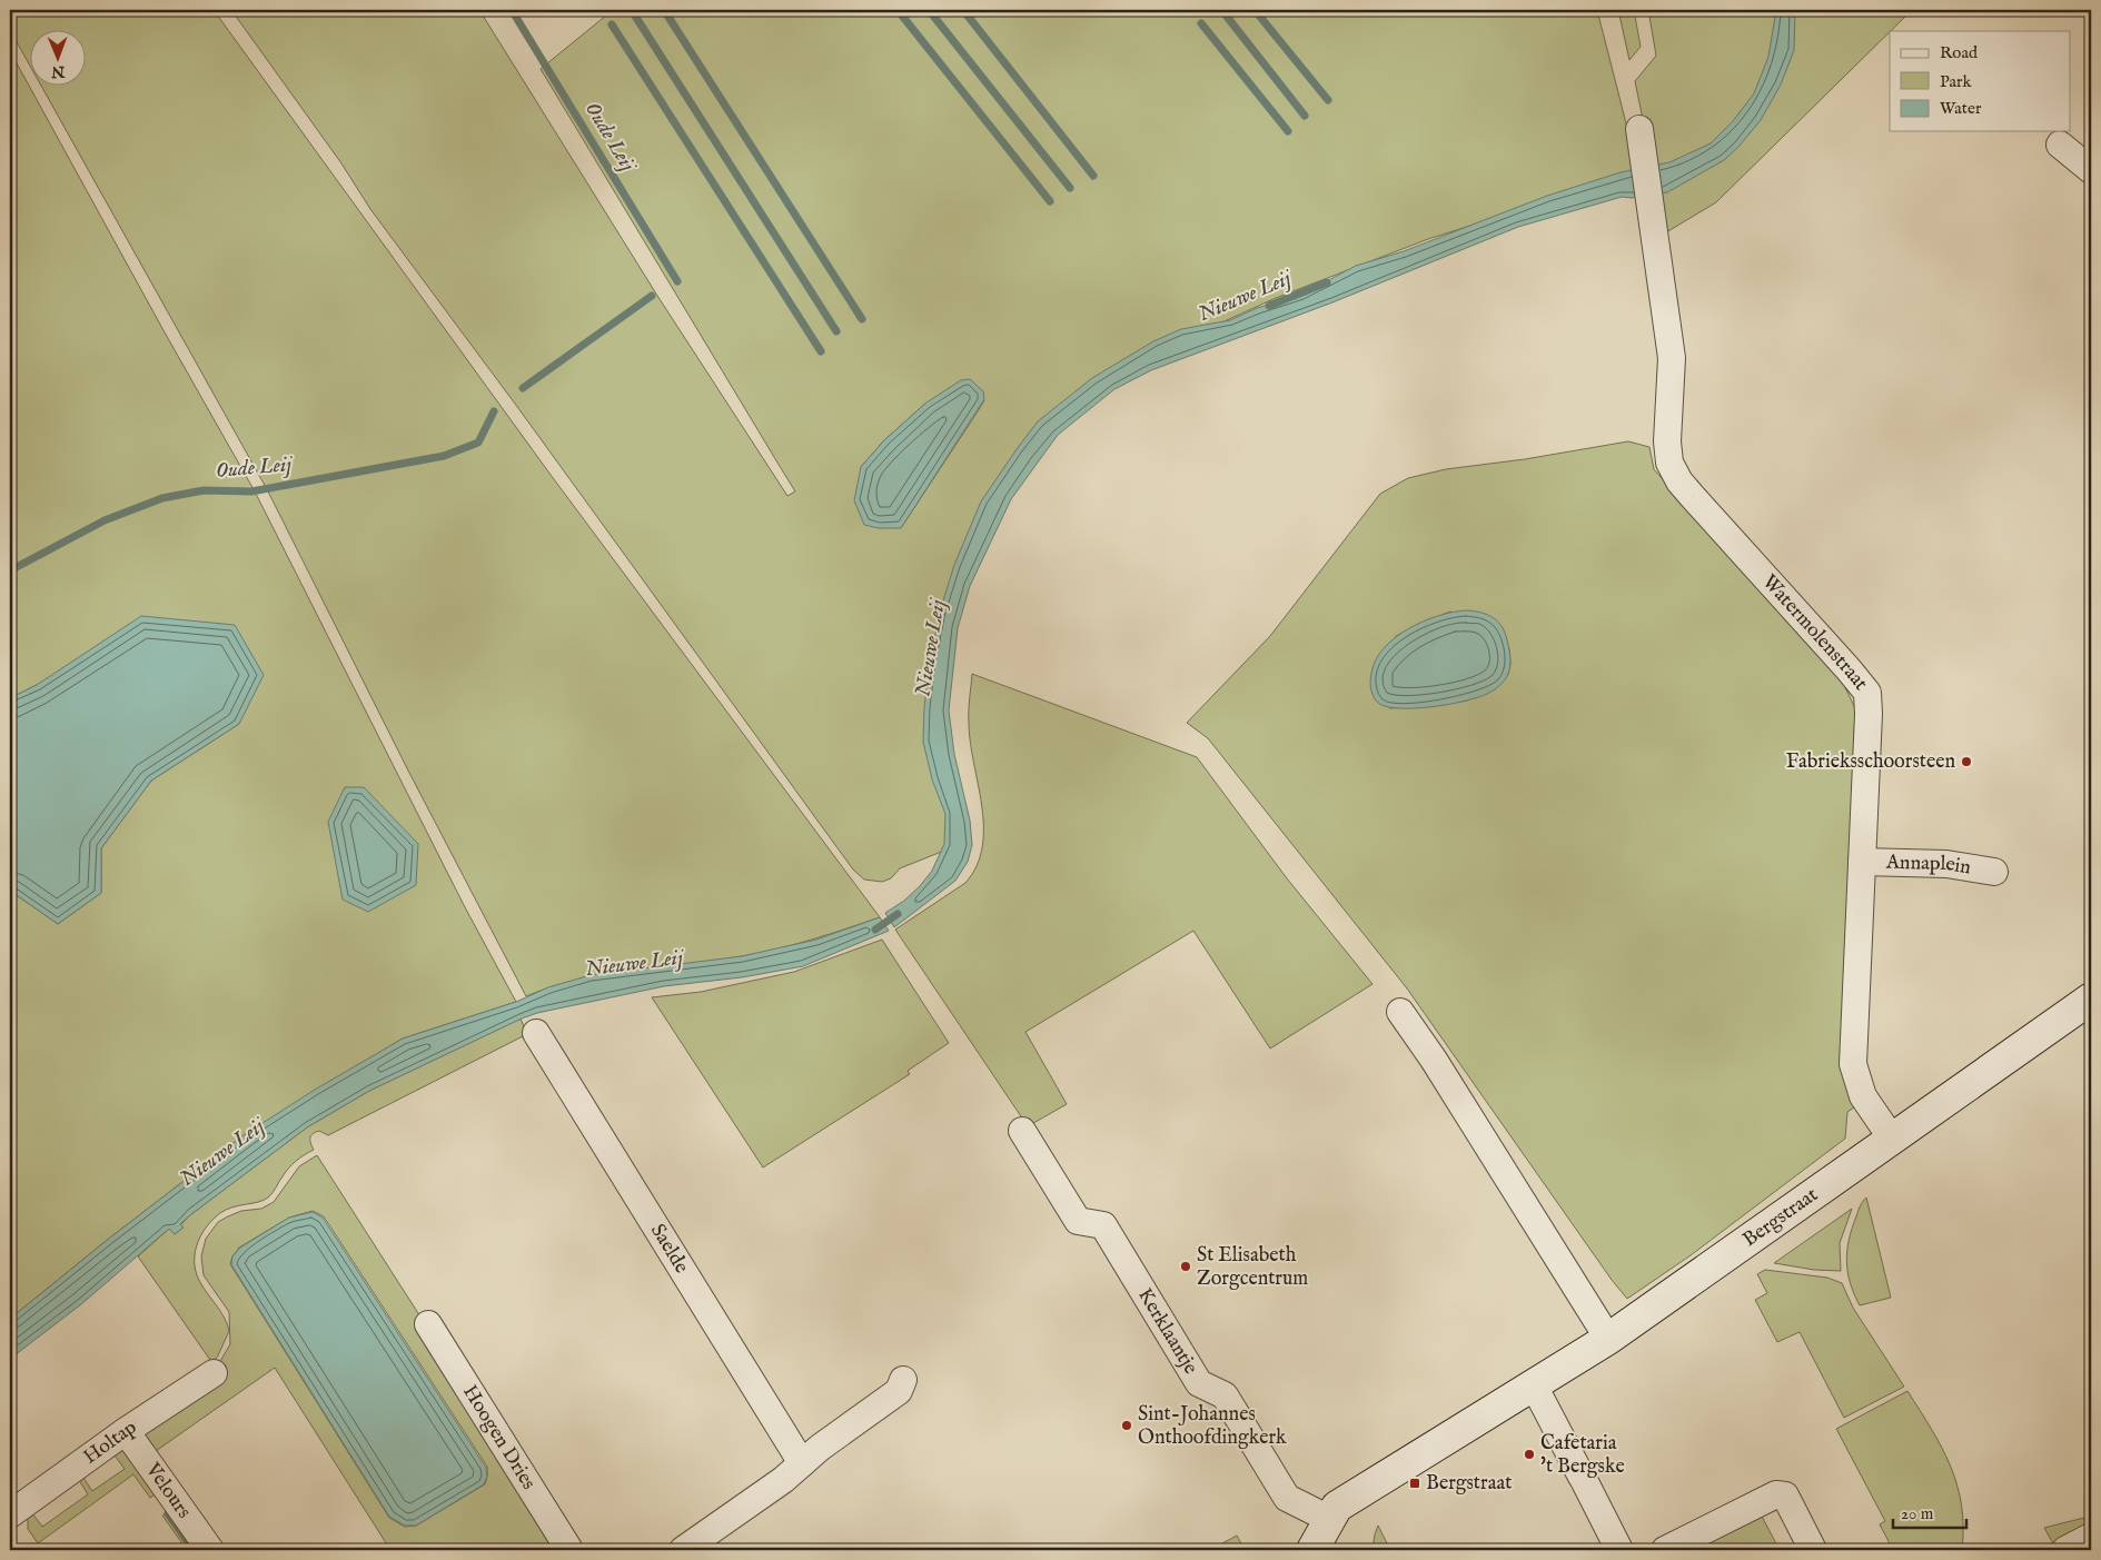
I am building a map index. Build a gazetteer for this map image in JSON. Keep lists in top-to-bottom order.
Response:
{
  "streets": {
    "street": [
      "Watermolenstraat",
      "Annaplein",
      "Bergstraat",
      "Saelde",
      "Kerklaantje",
      "Hoogen Dries",
      "Holtap",
      "Velours"
    ]
  },
  "crossings": [
    ["Watermolenstraat", "Annaplein"],
    ["Watermolenstraat", "Bergstraat"],
    ["Bergstraat", "Kerklaantje"],
    ["Holtap", "Velours"]
  ],
  "water": ["Oude Leij", "Nieuwe Leij"],
  "places": {
    "other": [
      "Fabrieksschoorsteen",
      "St Elisabeth Zorgcentrum",
      "Sint-Johannes Onthoofdingkerk",
      "Cafetaria 't Bergske"
    ],
    "transit": ["Bergstraat"]
  },
  "legend": ["Road", "Park", "Water"],
  "scale_bar": "20 m",
  "north": "bottom"
}
